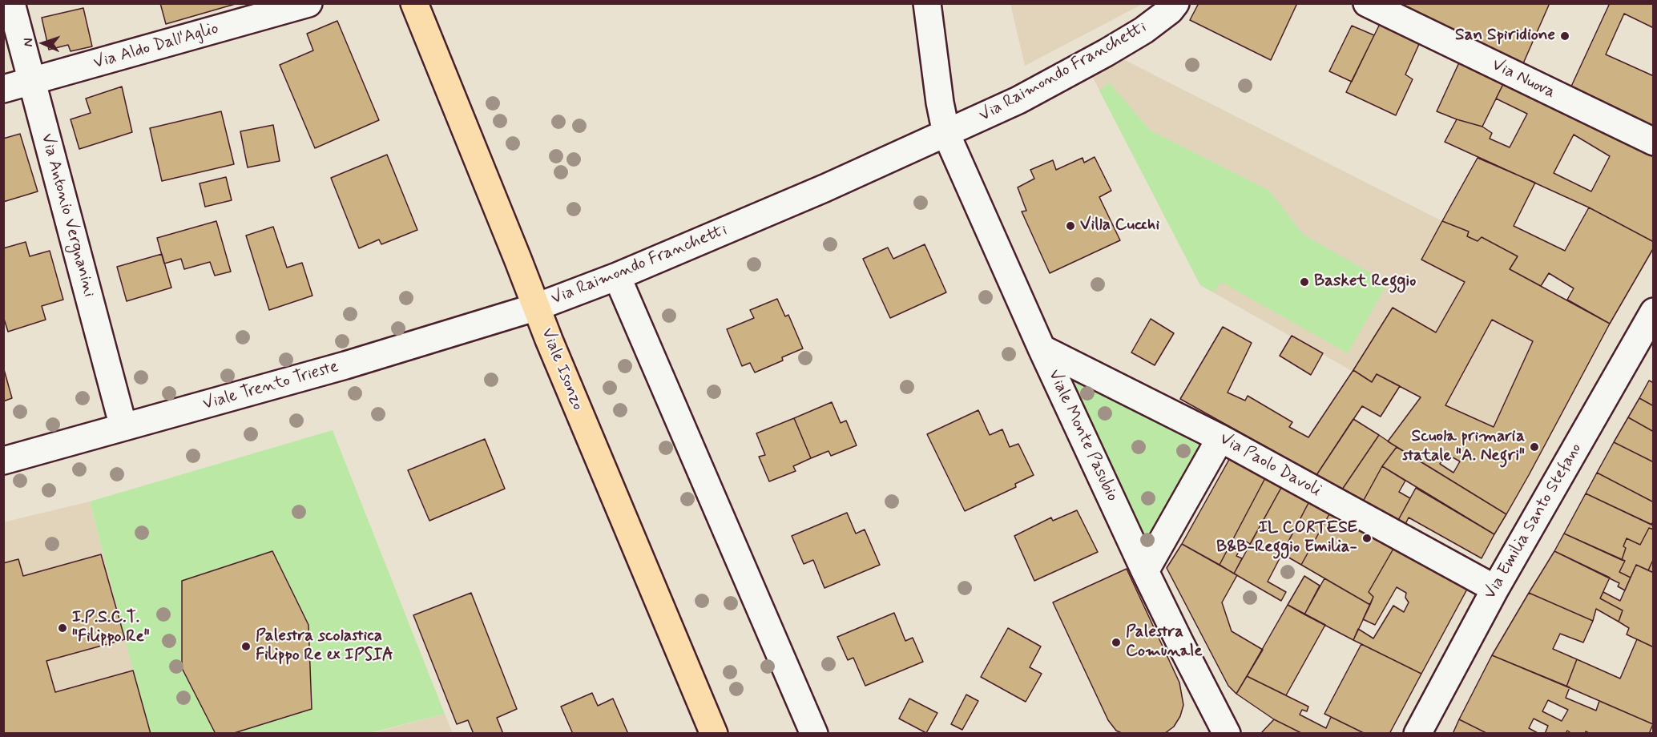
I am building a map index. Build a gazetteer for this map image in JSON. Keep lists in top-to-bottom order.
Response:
{
  "streets": {
    "main road": ["Viale Isonzo"],
    "street": [
      "Via Aldo Dall'Aglio",
      "Via Raimondo Franchetti",
      "Via Nuova",
      "Via Antonio Vergnanini",
      "Viale Trento Trieste",
      "Viale Monte Pasubio",
      "Via Paolo Davoli",
      "Via Emilia Santo Stefano"
    ]
  },
  "crossings": [
    ["Via Aldo Dall'Aglio", "Via Antonio Vergnanini"],
    ["Via Raimondo Franchetti", "Viale Isonzo"],
    ["Via Raimondo Franchetti", "Viale Trento Trieste"],
    ["Via Raimondo Franchetti", "Viale Monte Pasubio"],
    ["Via Antonio Vergnanini", "Viale Trento Trieste"],
    ["Viale Isonzo", "Viale Trento Trieste"],
    ["Viale Monte Pasubio", "Via Paolo Davoli"],
    ["Via Paolo Davoli", "Via Emilia Santo Stefano"]
  ],
  "places": [
    "San Spiridione",
    "Villa Cucchi",
    "Basket Reggio",
    "Scuola primaria statale \"A. Negri\"",
    "IL CORTESE B&B-Reggio Emilia-",
    "I.P.S.C.T. \"Filippo Re\"",
    "Palestra Comunale",
    "Palestra scolastica Filippo Re ex IPSIA"
  ],
  "north": "left"
}
